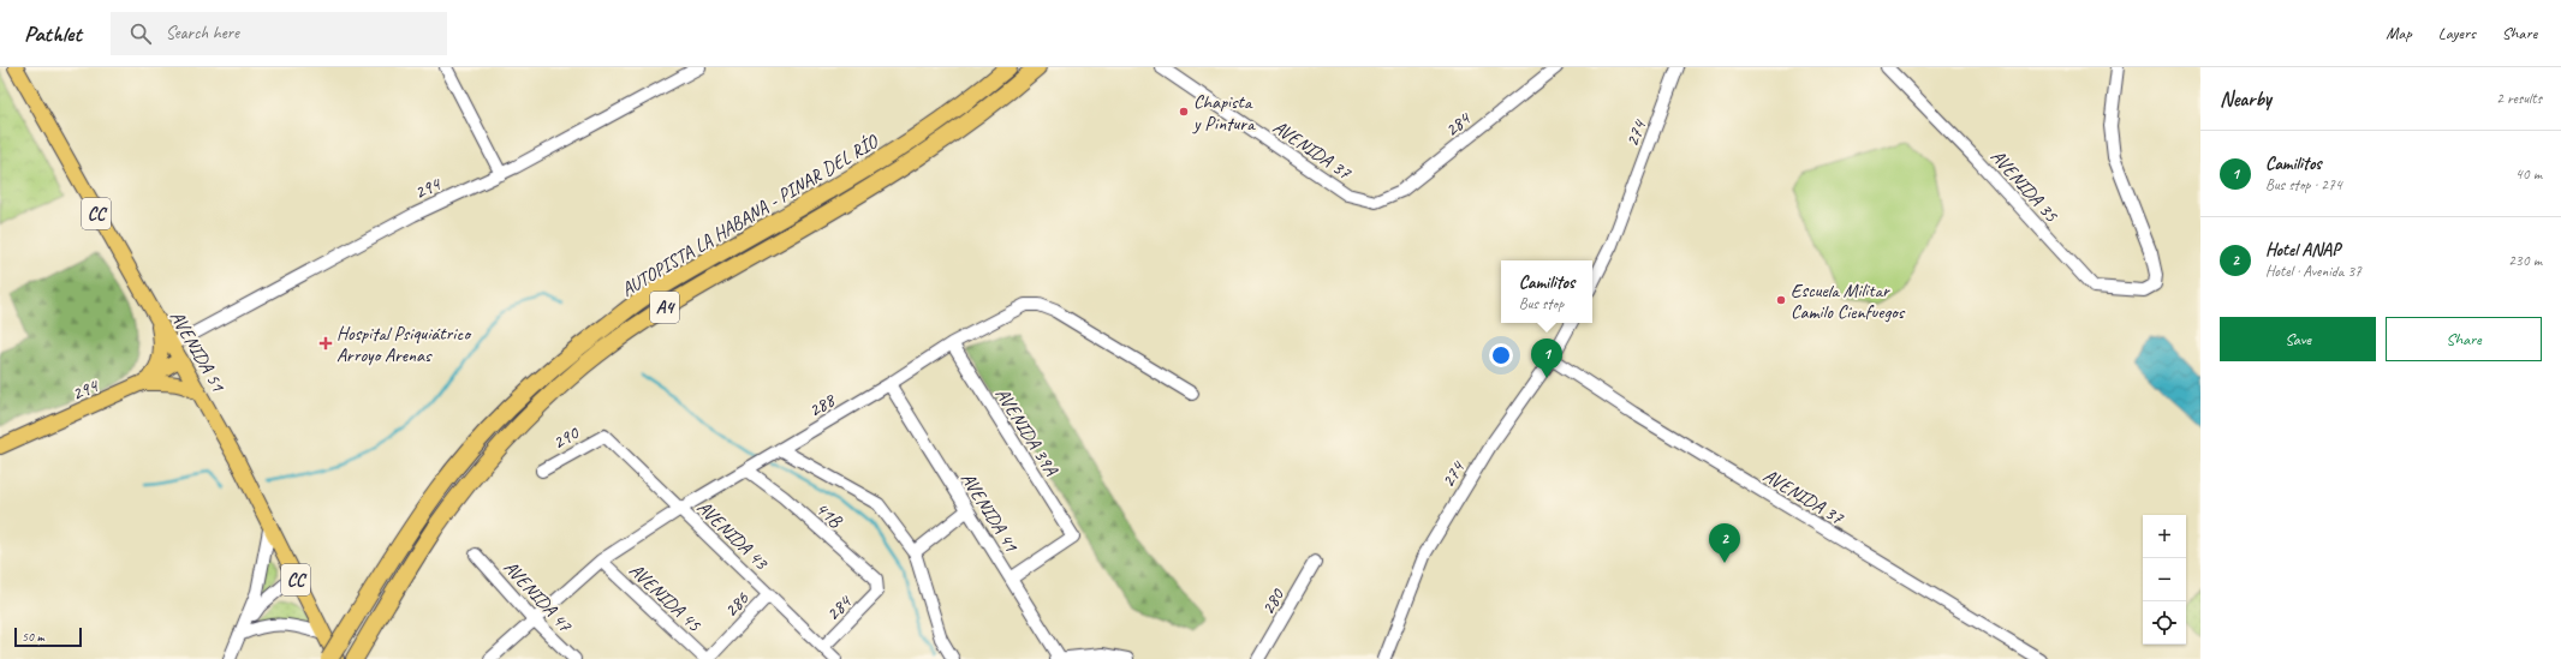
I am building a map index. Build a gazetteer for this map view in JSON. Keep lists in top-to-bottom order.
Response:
{
  "streets": {
    "highway": ["AUTOPISTA LA HABANA - PINAR DEL RÍO", "A4"],
    "main road": ["294", "CC", "AVENIDA 51"],
    "street": [
      "284",
      "274",
      "AVENIDA 37",
      "AVENIDA 35",
      "288",
      "AVENIDA 39A",
      "290",
      "AVENIDA 41",
      "41B",
      "AVENIDA 43",
      "AVENIDA 47",
      "AVENIDA 45",
      "280",
      "286"
    ]
  },
  "crossings": [
    ["284", "AVENIDA 37"],
    ["284", "41B"],
    ["284", "AVENIDA 43"],
    ["274", "AVENIDA 37"],
    ["294", "AVENIDA 51"],
    ["288", "AVENIDA 39A"],
    ["288", "AVENIDA 41"],
    ["288", "41B"],
    ["288", "AVENIDA 43"],
    ["288", "AVENIDA 47"],
    ["288", "AVENIDA 45"],
    ["AVENIDA 39A", "AVENIDA 41"],
    ["290", "AVENIDA 43"],
    ["AVENIDA 43", "286"],
    ["AVENIDA 45", "286"]
  ],
  "places": {
    "other": ["Chapista y Pintura", "Escuela Militar Camilo Cienfuegos"],
    "health": ["Hospital Psiquiátrico Arroyo Arenas"]
  },
  "scale_bar": "50 m",
  "page": {
    "header": "Pathlet",
    "search": "Search here",
    "nav": ["Map", "Layers", "Share"],
    "heading": ["Nearby", "2 results"],
    "list": [
      {
        "mark": "1",
        "name": "Camilitos",
        "note": "Bus stop · 274",
        "value": "40 m"
      },
      {
        "mark": "2",
        "name": "Hotel ANAP",
        "note": "Hotel · Avenida 37",
        "value": "230 m"
      }
    ],
    "popup": ["Camilitos", "Bus stop"],
    "buttons": ["Save", "Share"],
    "pins": ["1", "2"],
    "map_buttons": ["+", "−"],
    "scale": "50 m"
  }
}
